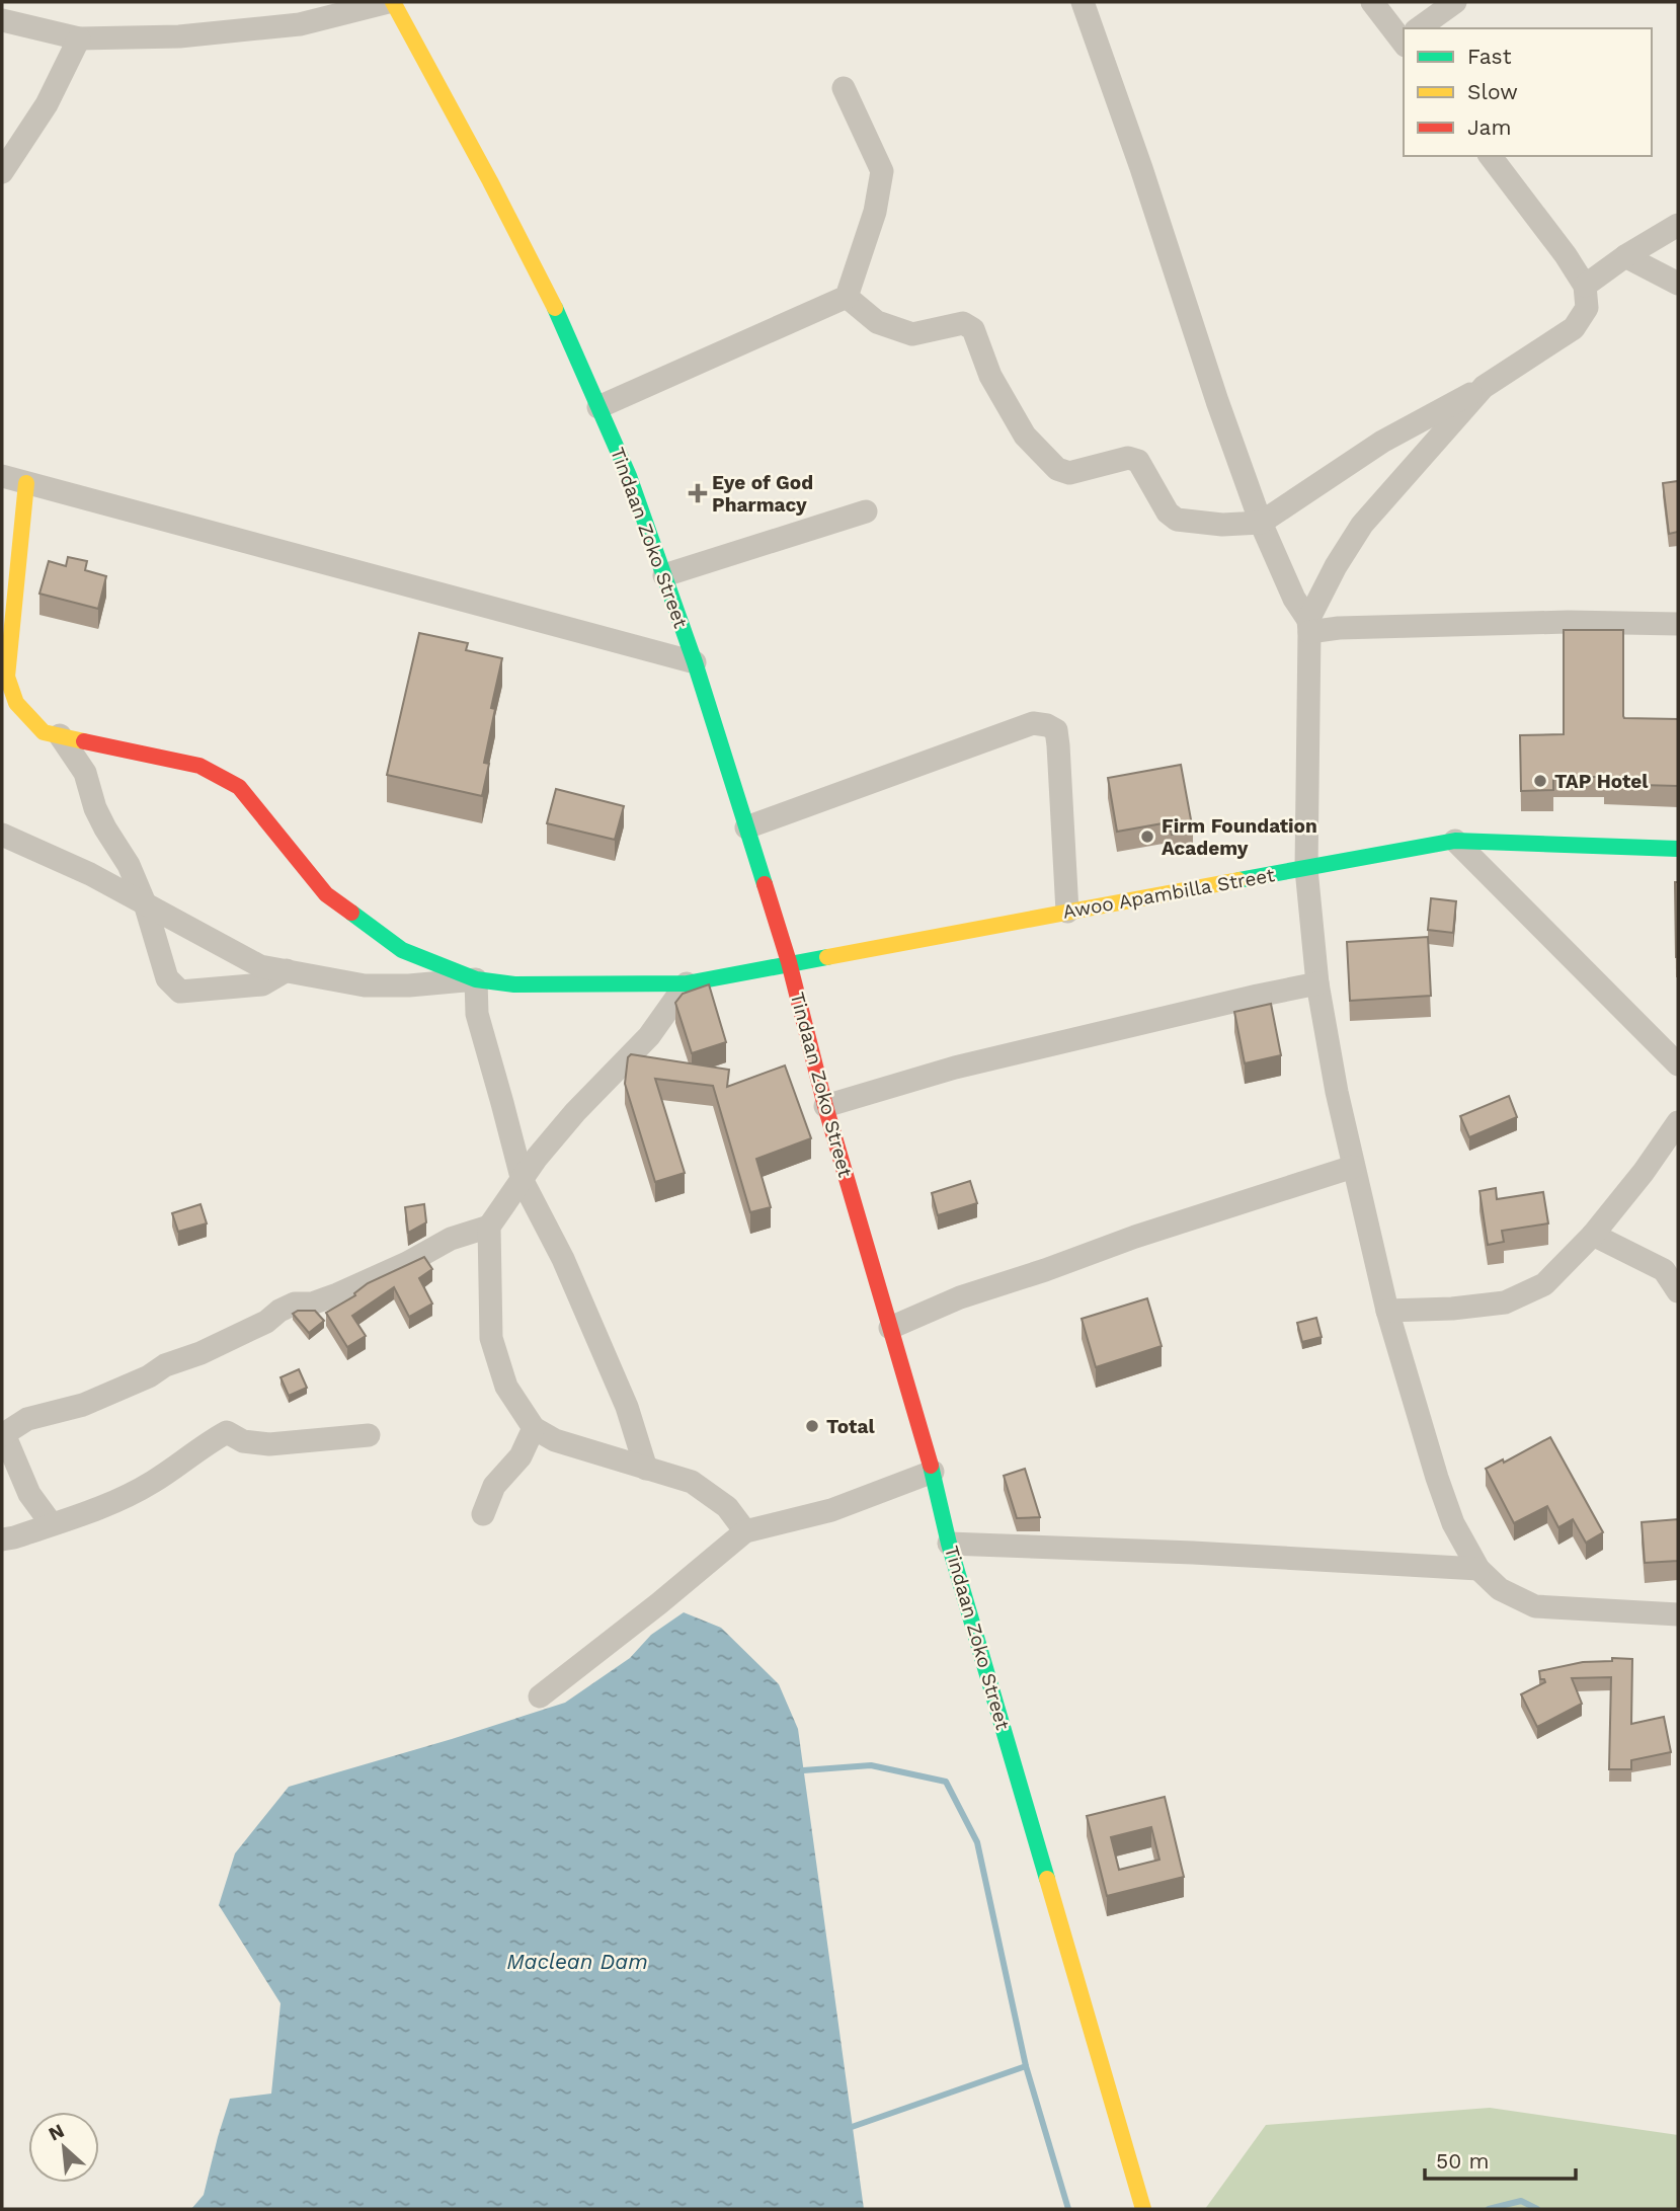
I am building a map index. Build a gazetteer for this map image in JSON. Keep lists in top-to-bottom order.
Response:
{
  "streets": {
    "main road": ["Tindaan Zoko Street", "Awoo Apambilla Street"]
  },
  "crossings": [
    ["Tindaan Zoko Street", "Awoo Apambilla Street"]
  ],
  "water": ["Maclean Dam"],
  "places": {
    "health": ["Eye of God Pharmacy"],
    "other": ["TAP Hotel", "Firm Foundation Academy", "Total"]
  },
  "legend": ["Fast", "Slow", "Jam"],
  "scale_bar": "50 m",
  "north": "top left"
}
